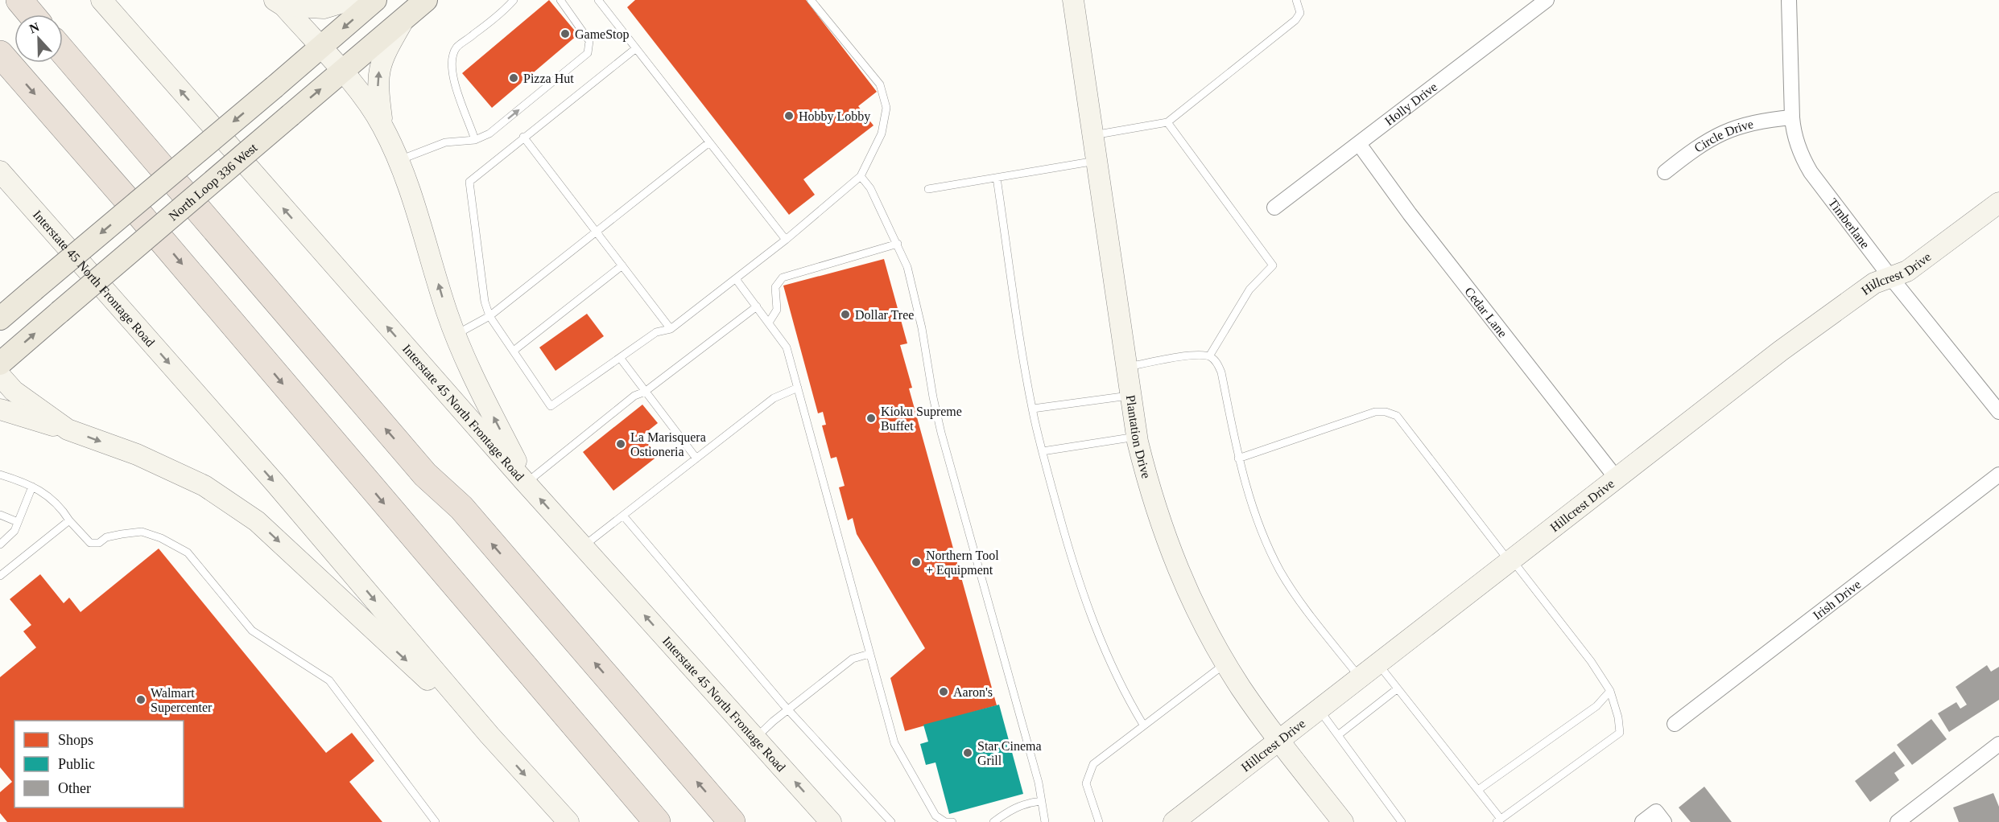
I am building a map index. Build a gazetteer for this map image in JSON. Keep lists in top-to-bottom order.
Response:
{
  "streets": {
    "main road": [
      "North Loop 336 West",
      "Hillcrest Drive",
      "Interstate 45 North Frontage Road",
      "Plantation Drive"
    ],
    "street": [
      "Holly Drive",
      "Circle Drive",
      "Timberlane",
      "Cedar Lane",
      "Irish Drive"
    ]
  },
  "crossings": [
    ["Holly Drive", "Cedar Lane"],
    ["Circle Drive", "Timberlane"],
    ["Timberlane", "Hillcrest Drive"],
    ["Hillcrest Drive", "Cedar Lane"],
    ["Hillcrest Drive", "Plantation Drive"]
  ],
  "places": [
    "GameStop",
    "Pizza Hut",
    "Hobby Lobby",
    "Dollar Tree",
    "Kioku Supreme Buffet",
    "La Marisquera Ostioneria",
    "Northern Tool + Equipment",
    "Aaron's",
    "Walmart Supercenter",
    "Star Cinema Grill"
  ],
  "legend": ["Shops", "Public", "Other"],
  "north": "top"
}
